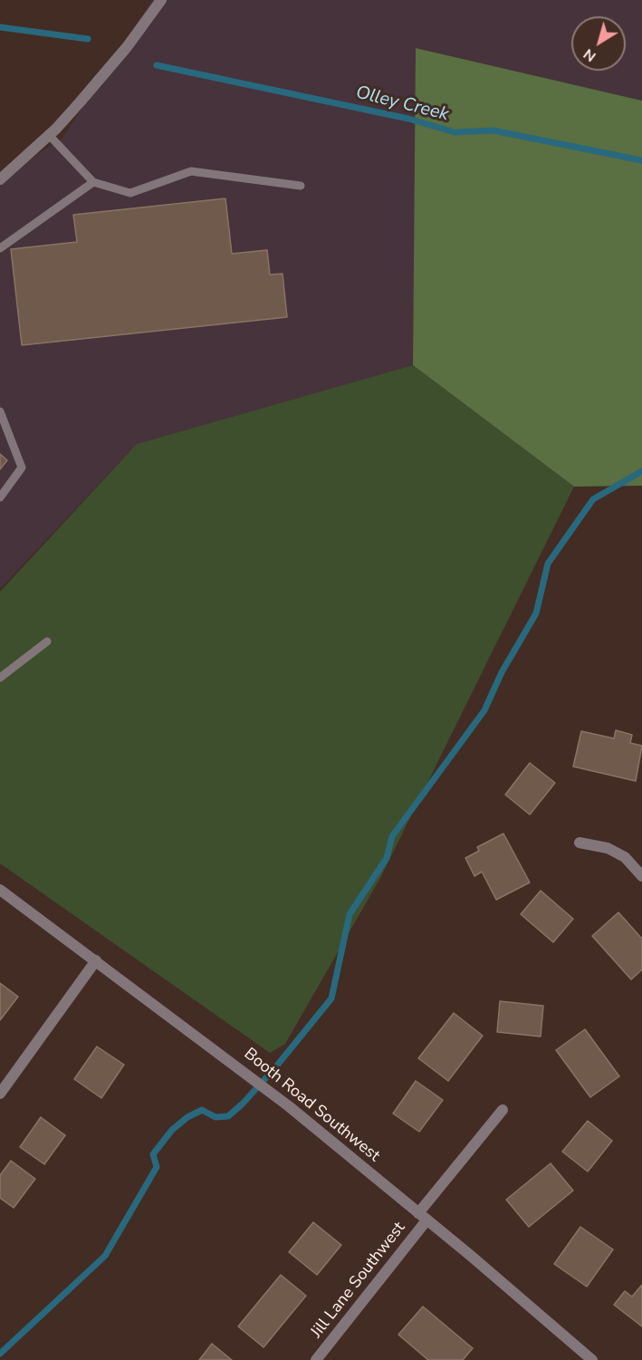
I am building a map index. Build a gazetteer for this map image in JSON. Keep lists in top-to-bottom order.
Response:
{
  "streets": {
    "street": ["Booth Road Southwest", "Jill Lane Southwest"]
  },
  "crossings": [
    ["Booth Road Southwest", "Jill Lane Southwest"]
  ],
  "water": ["Olley Creek"],
  "north": "bottom left"
}
